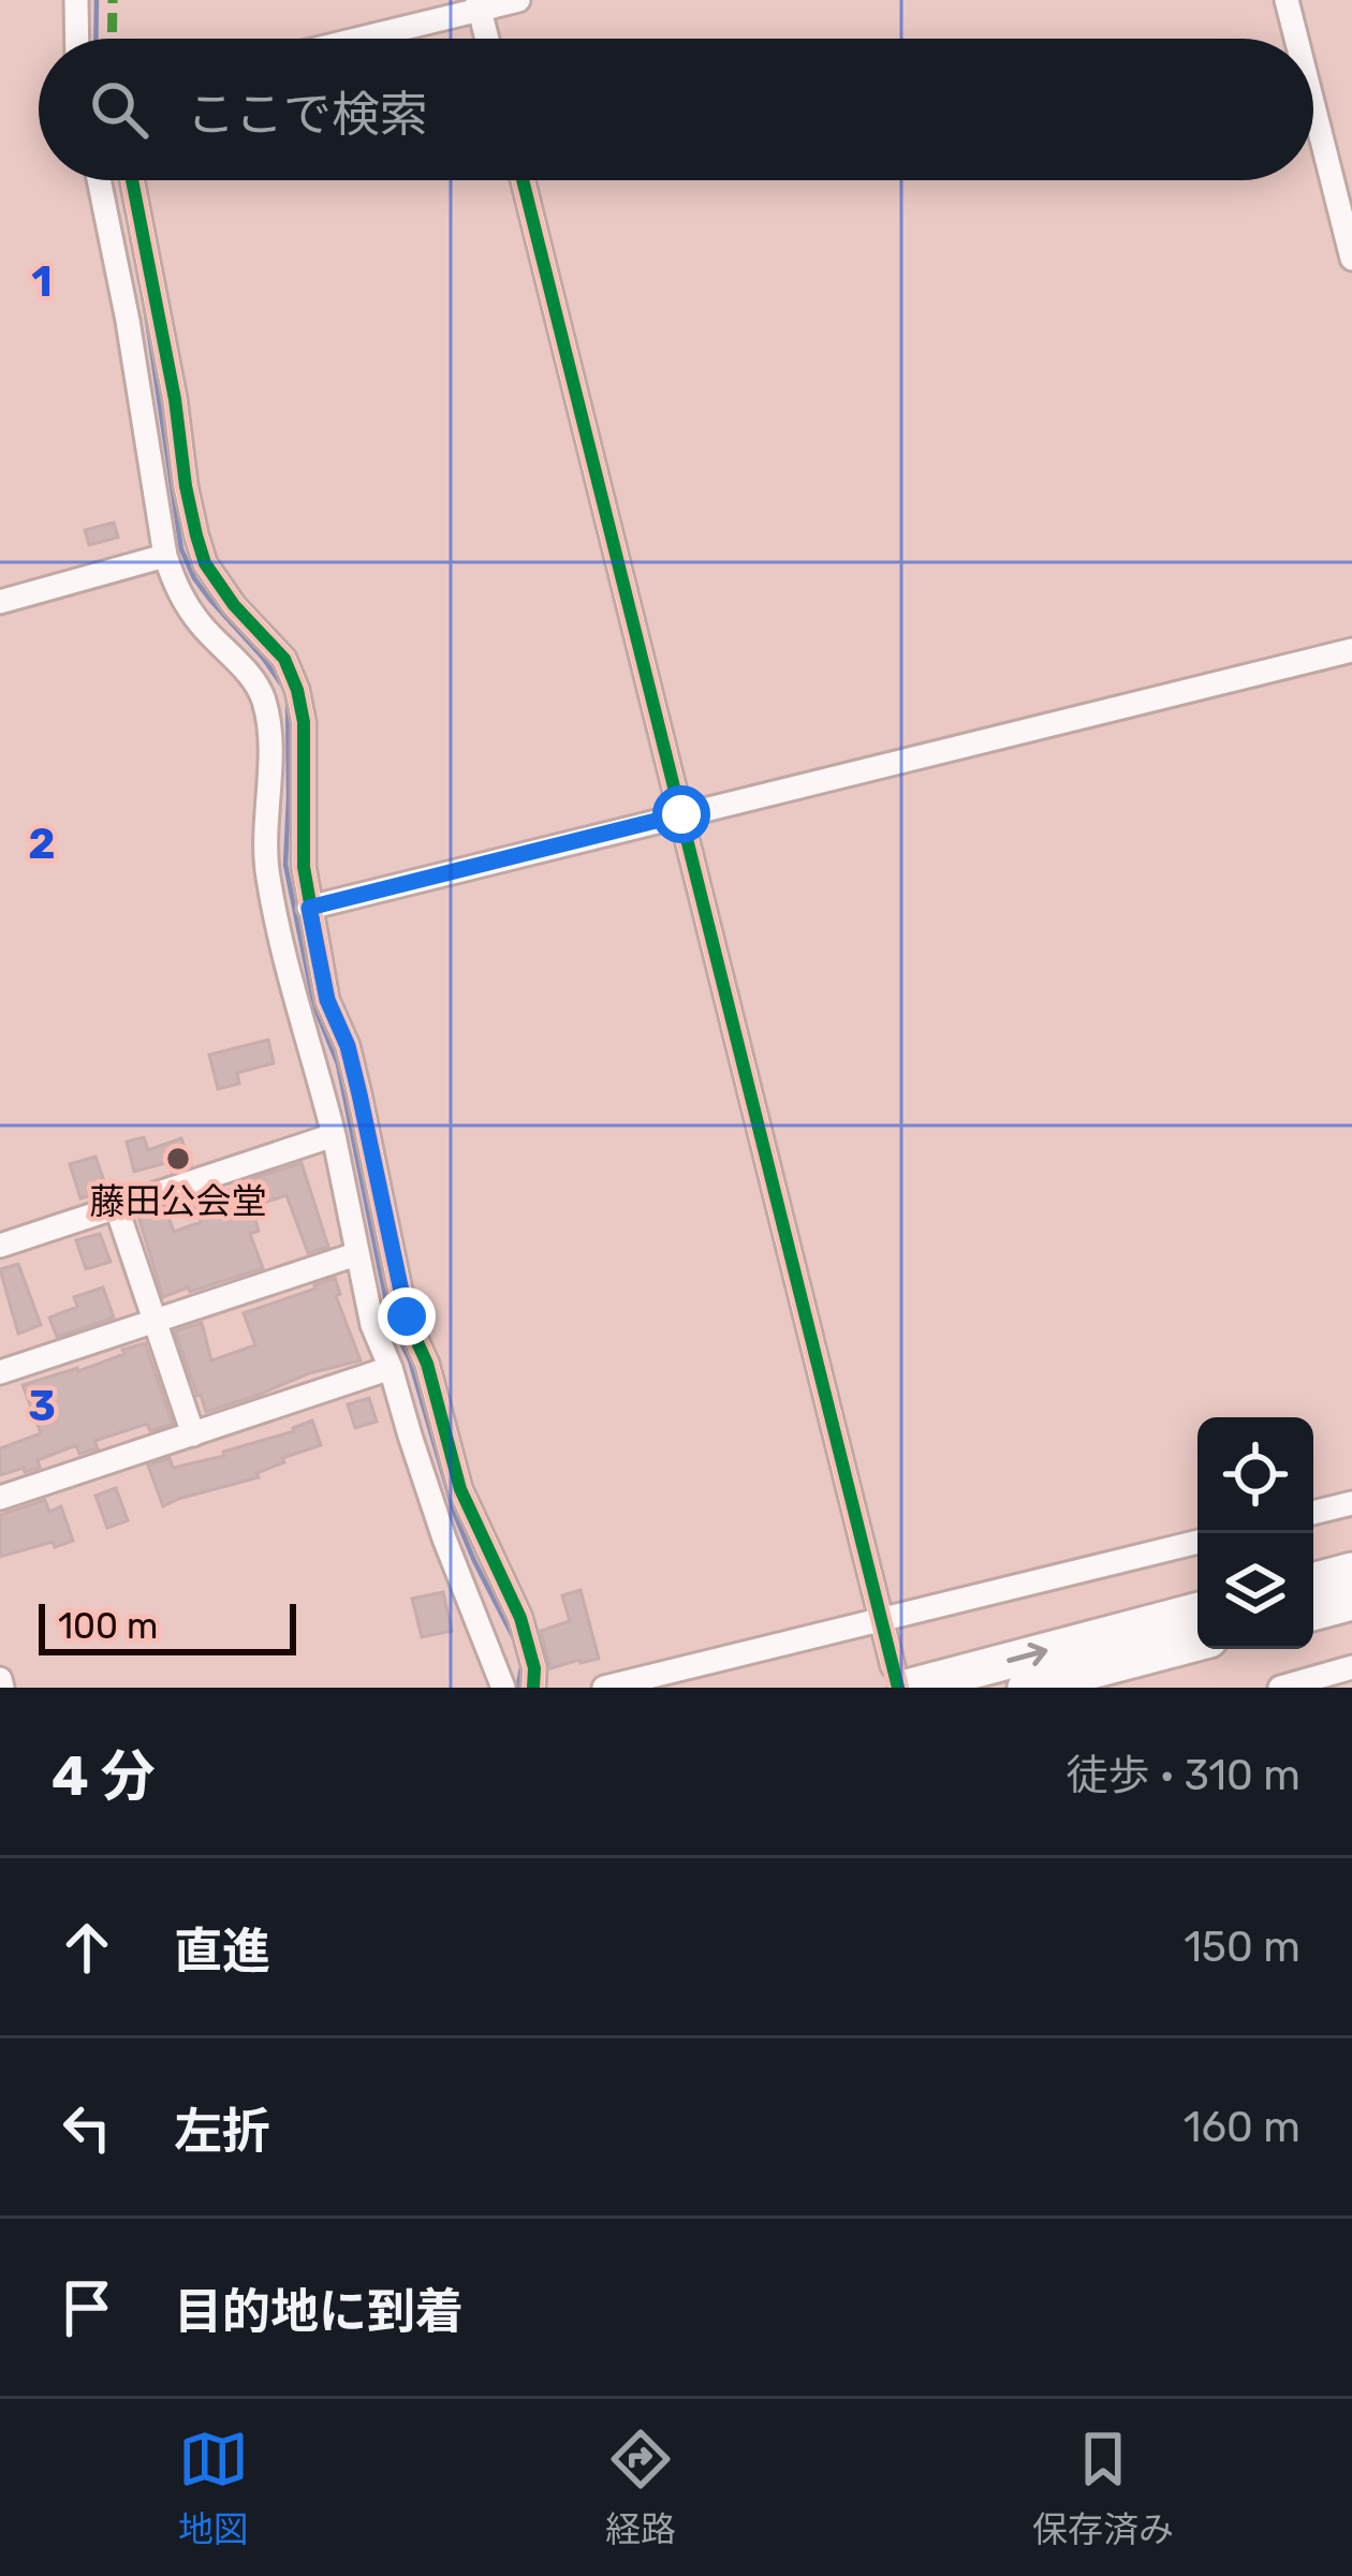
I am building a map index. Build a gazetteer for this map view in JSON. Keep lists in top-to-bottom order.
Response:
{
  "places": ["藤田公会堂"],
  "scale_bar": "100 m",
  "page": {
    "search": "ここで検索",
    "scale": "100 m",
    "heading": ["4 分", "徒歩 · 310 m"],
    "list": [
      ["直進", "150 m"],
      ["左折", "160 m"],
      "目的地に到着"
    ],
    "nav": ["地図", "経路", "保存済み"]
  },
  "grid": {
    "rows": ["1", "2", "3"]
  }
}
